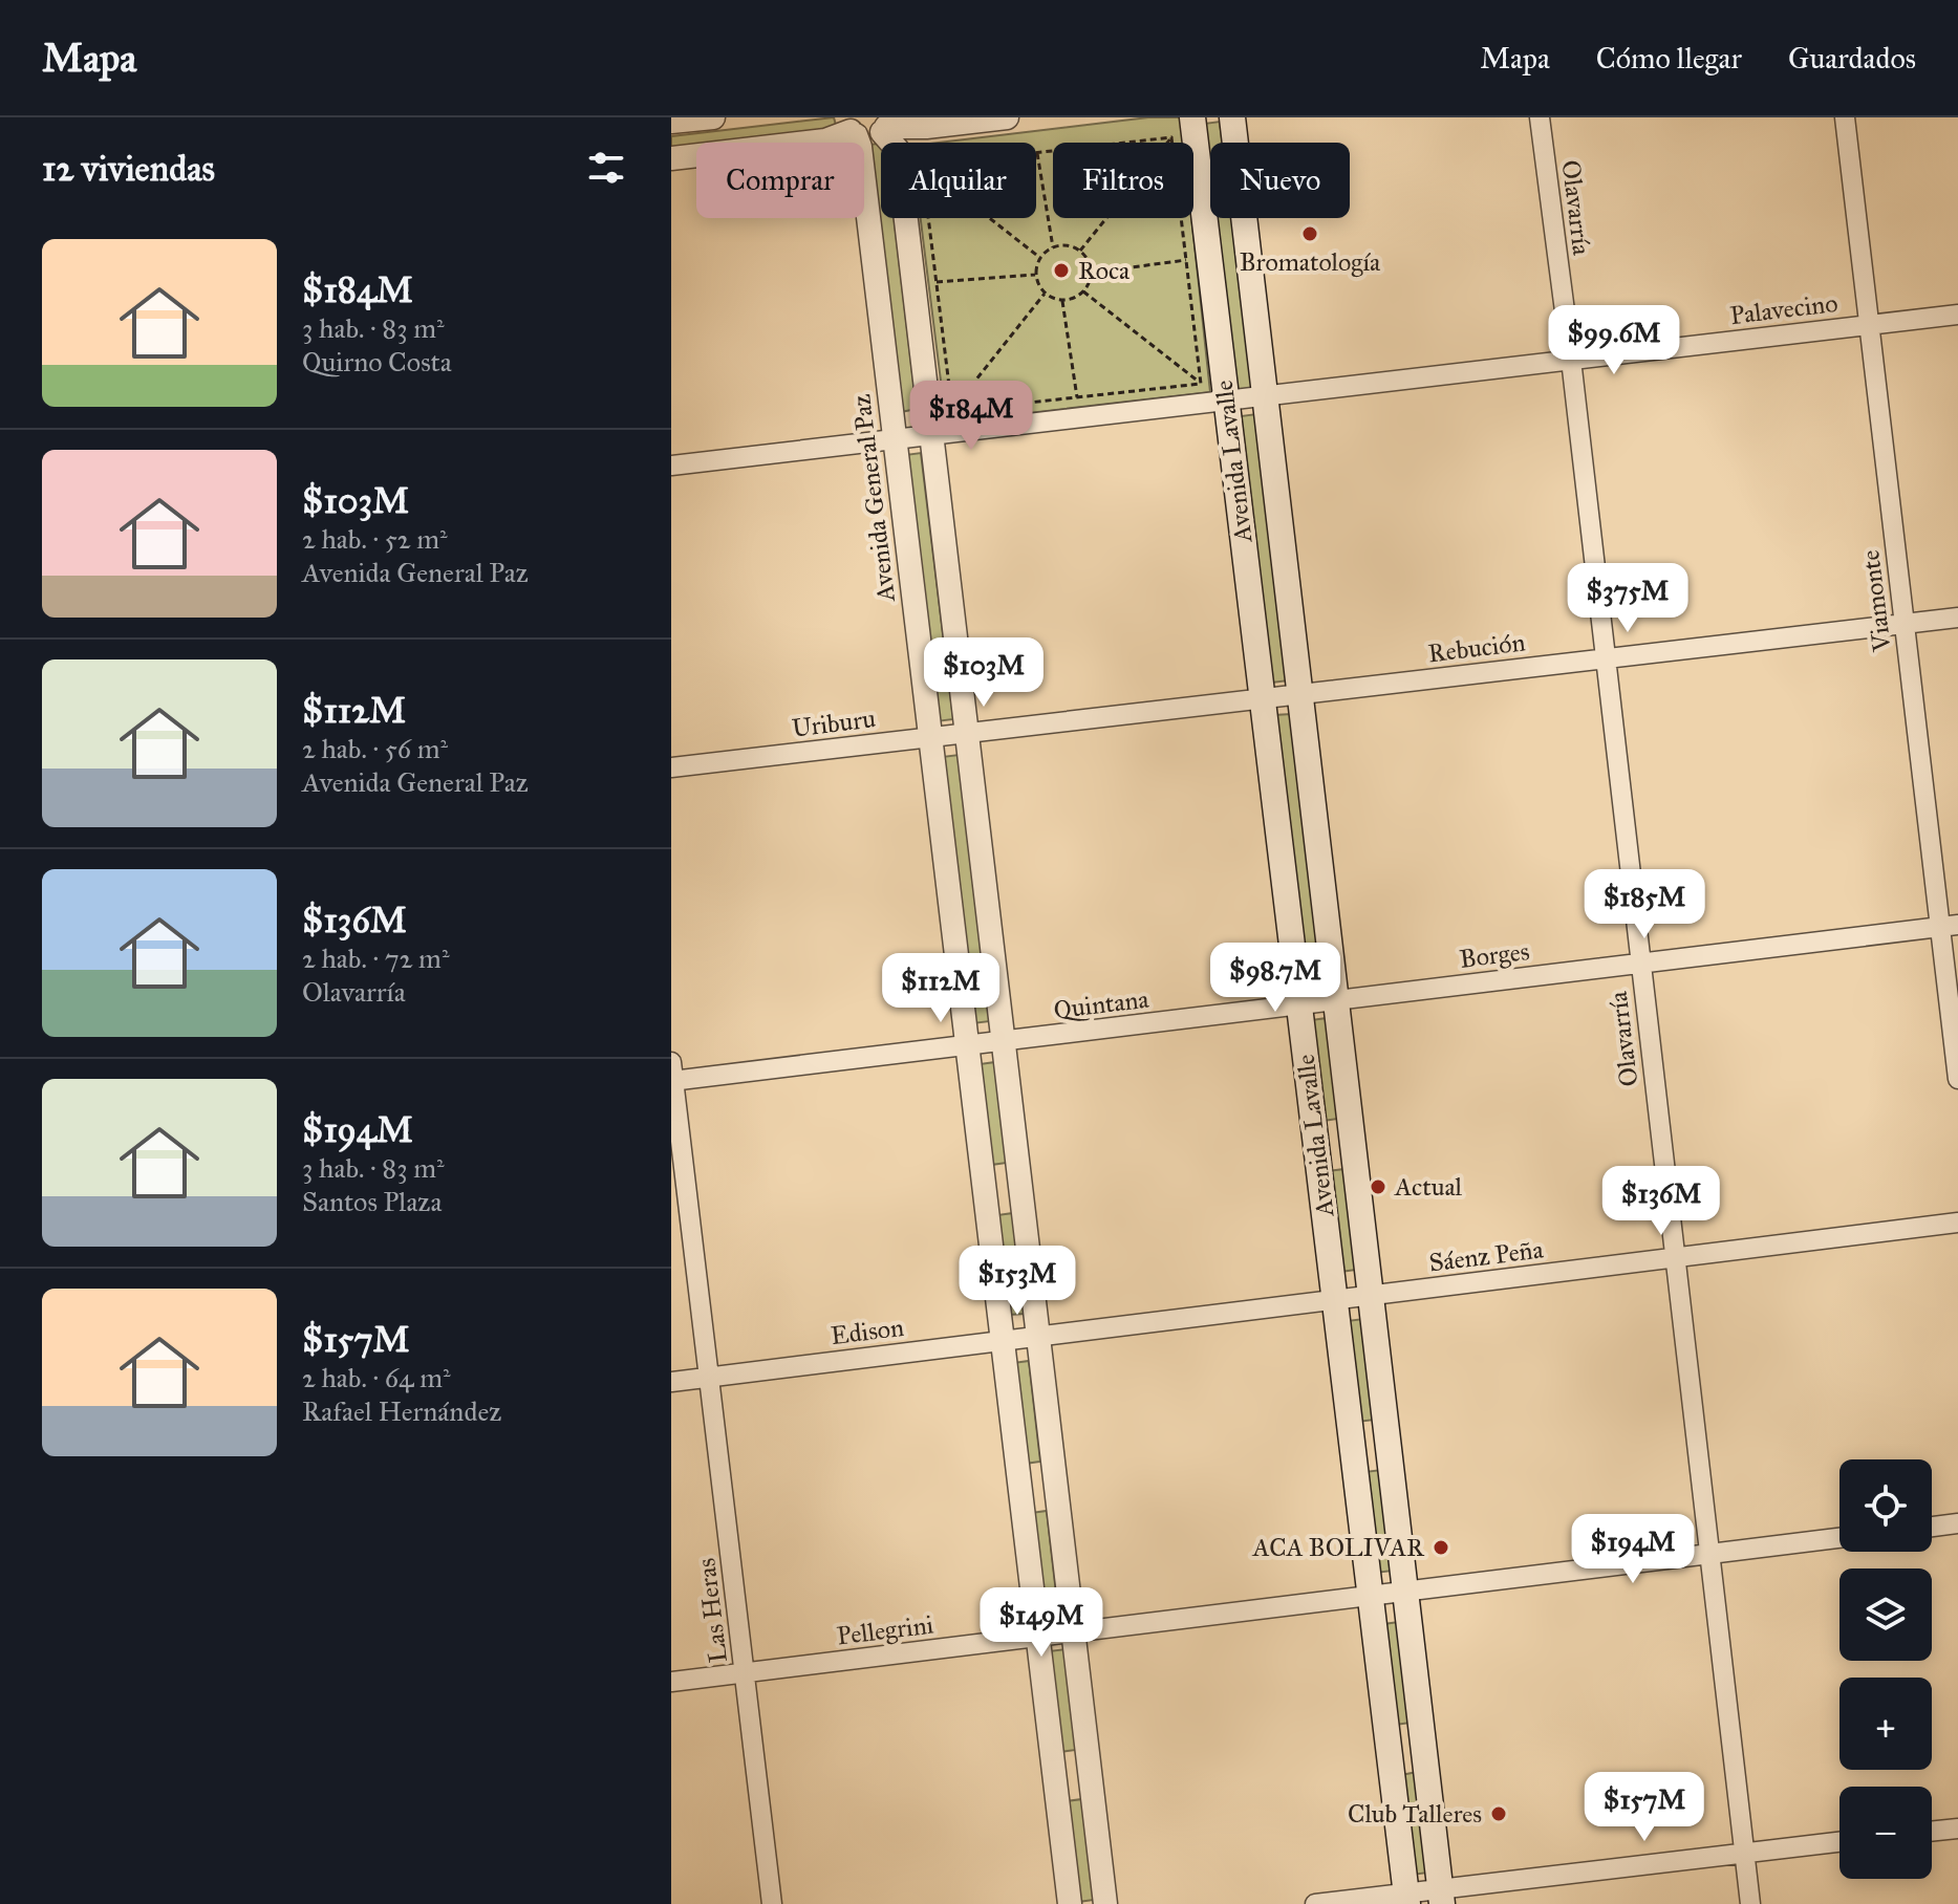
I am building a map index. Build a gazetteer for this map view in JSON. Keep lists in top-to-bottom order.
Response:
{
  "streets": {
    "main road": ["Avenida Lavalle"],
    "street": [
      "Olavarría",
      "Palavecino",
      "Avenida General Paz",
      "Viamonte",
      "Rebución",
      "Uriburu",
      "Borges",
      "Quintana",
      "Sáenz Peña",
      "Edison",
      "Las Heras",
      "Pellegrini"
    ]
  },
  "crossings": [
    ["Olavarría", "Palavecino"],
    ["Olavarría", "Rebución"],
    ["Olavarría", "Borges"],
    ["Olavarría", "Sáenz Peña"],
    ["Olavarría", "Pellegrini"],
    ["Palavecino", "Avenida Lavalle"],
    ["Palavecino", "Avenida General Paz"],
    ["Palavecino", "Viamonte"],
    ["Avenida Lavalle", "Rebución"],
    ["Avenida Lavalle", "Uriburu"],
    ["Avenida Lavalle", "Borges"],
    ["Avenida Lavalle", "Quintana"],
    ["Avenida Lavalle", "Sáenz Peña"],
    ["Avenida Lavalle", "Edison"],
    ["Avenida Lavalle", "Pellegrini"],
    ["Avenida General Paz", "Uriburu"],
    ["Avenida General Paz", "Quintana"],
    ["Avenida General Paz", "Edison"],
    ["Avenida General Paz", "Pellegrini"],
    ["Viamonte", "Rebución"],
    ["Viamonte", "Borges"],
    ["Rebución", "Uriburu"],
    ["Borges", "Quintana"],
    ["Quintana", "Las Heras"],
    ["Sáenz Peña", "Edison"],
    ["Edison", "Las Heras"],
    ["Las Heras", "Pellegrini"]
  ],
  "places": [
    "Bromatología",
    "Roca",
    "Actual",
    "ACA BOLIVAR",
    "Club Talleres"
  ],
  "page": {
    "header": "Mapa",
    "nav": ["Mapa", "Cómo llegar", "Guardados"],
    "heading": "12 viviendas",
    "chip": [
      "Comprar",
      "Alquilar",
      "Filtros",
      "Nuevo"
    ],
    "list": [
      {
        "name": "$184M",
        "note": "3 hab. · 83 m² · Quirno Costa"
      },
      {
        "name": "$103M",
        "note": "2 hab. · 52 m² · Avenida General Paz"
      },
      {
        "name": "$112M",
        "note": "2 hab. · 56 m² · Avenida General Paz"
      },
      {
        "name": "$136M",
        "note": "2 hab. · 72 m² · Olavarría"
      },
      {
        "name": "$194M",
        "note": "3 hab. · 83 m² · Santos Plaza"
      },
      {
        "name": "$157M",
        "note": "2 hab. · 64 m² · Rafael Hernández"
      }
    ],
    "price": [
      "$99.6M",
      "$184M",
      "$375M",
      "$103M",
      "$185M",
      "$98.7M",
      "$112M",
      "$136M",
      "$153M",
      "$194M",
      "$149M",
      "$157M"
    ],
    "map_buttons": ["+", "−"]
  }
}
